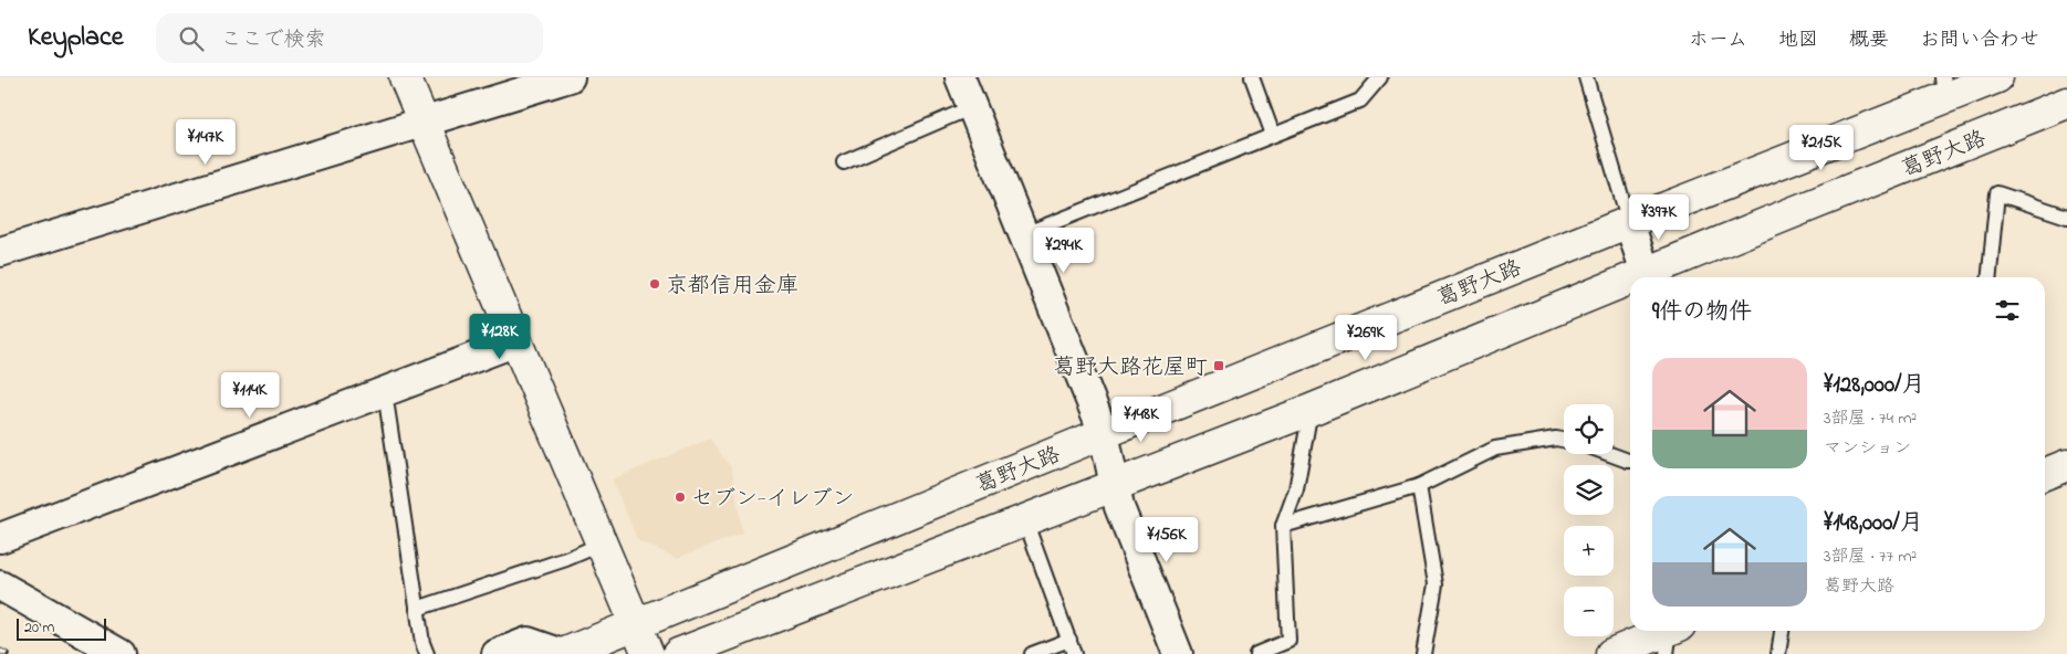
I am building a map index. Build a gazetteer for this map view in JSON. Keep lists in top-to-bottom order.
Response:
{
  "streets": {
    "street": ["葛野大路"]
  },
  "places": {
    "other": ["京都信用金庫", "セブン-イレブン"],
    "transit": ["葛野大路花屋町"]
  },
  "scale_bar": "20 m",
  "page": {
    "header": "Keyplace",
    "search": "ここで検索",
    "nav": [
      "ホーム",
      "地図",
      "概要",
      "お問い合わせ"
    ],
    "price": [
      "¥147K",
      "¥215K",
      "¥397K",
      "¥294K",
      "¥128K",
      "¥269K",
      "¥114K",
      "¥148K",
      "¥156K"
    ],
    "heading": "9件の物件",
    "list": [
      {
        "name": "¥128,000/月",
        "note": "3部屋 · 74 m² · マンション"
      },
      {
        "name": "¥148,000/月",
        "note": "3部屋 · 77 m² · 葛野大路"
      }
    ],
    "map_buttons": ["+", "−"],
    "scale": "20 m"
  }
}
